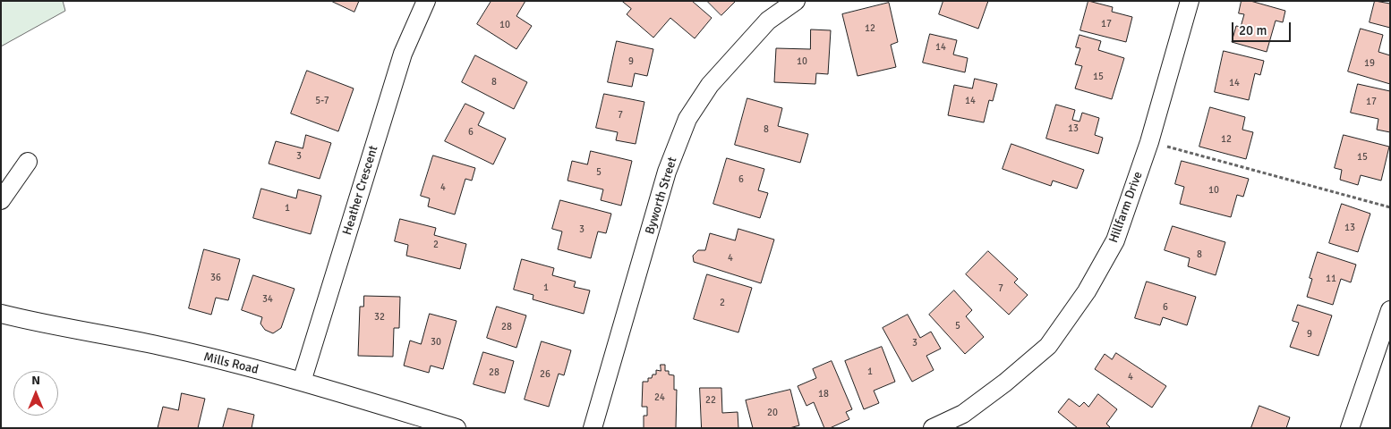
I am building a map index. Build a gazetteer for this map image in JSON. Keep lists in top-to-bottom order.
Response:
{
  "streets": {
    "street": [
      "Heather Crescent",
      "Byworth Street",
      "Hillfarm Drive",
      "Mills Road"
    ]
  },
  "crossings": [
    ["Heather Crescent", "Mills Road"]
  ],
  "house_numbers": [
    "17",
    "10",
    "12",
    "14",
    "9",
    "10",
    "19",
    "15",
    "8",
    "14",
    "5-7",
    "14",
    "17",
    "7",
    "13",
    "8",
    "6",
    "12",
    "3",
    "15",
    "5",
    "6",
    "4",
    "10",
    "1",
    "13",
    "3",
    "2",
    "8",
    "4",
    "36",
    "11",
    "1",
    "7",
    "34",
    "2",
    "6",
    "32",
    "5",
    "28",
    "9",
    "30",
    "3",
    "1",
    "28",
    "26",
    "4",
    "18",
    "24",
    "22",
    "20"
  ],
  "scale_bar": "20 m",
  "north": "top"
}
